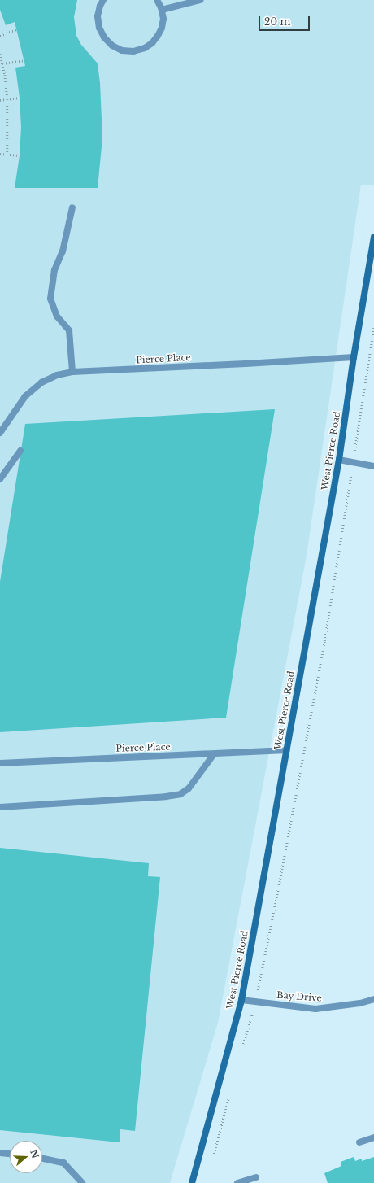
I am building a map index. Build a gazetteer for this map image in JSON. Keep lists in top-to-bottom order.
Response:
{
  "streets": {
    "street": ["Pierce Place", "West Pierce Road", "Bay Drive"]
  },
  "crossings": [
    ["Pierce Place", "West Pierce Road"],
    ["West Pierce Road", "Bay Drive"]
  ],
  "scale_bar": "20 m",
  "north": "right"
}
